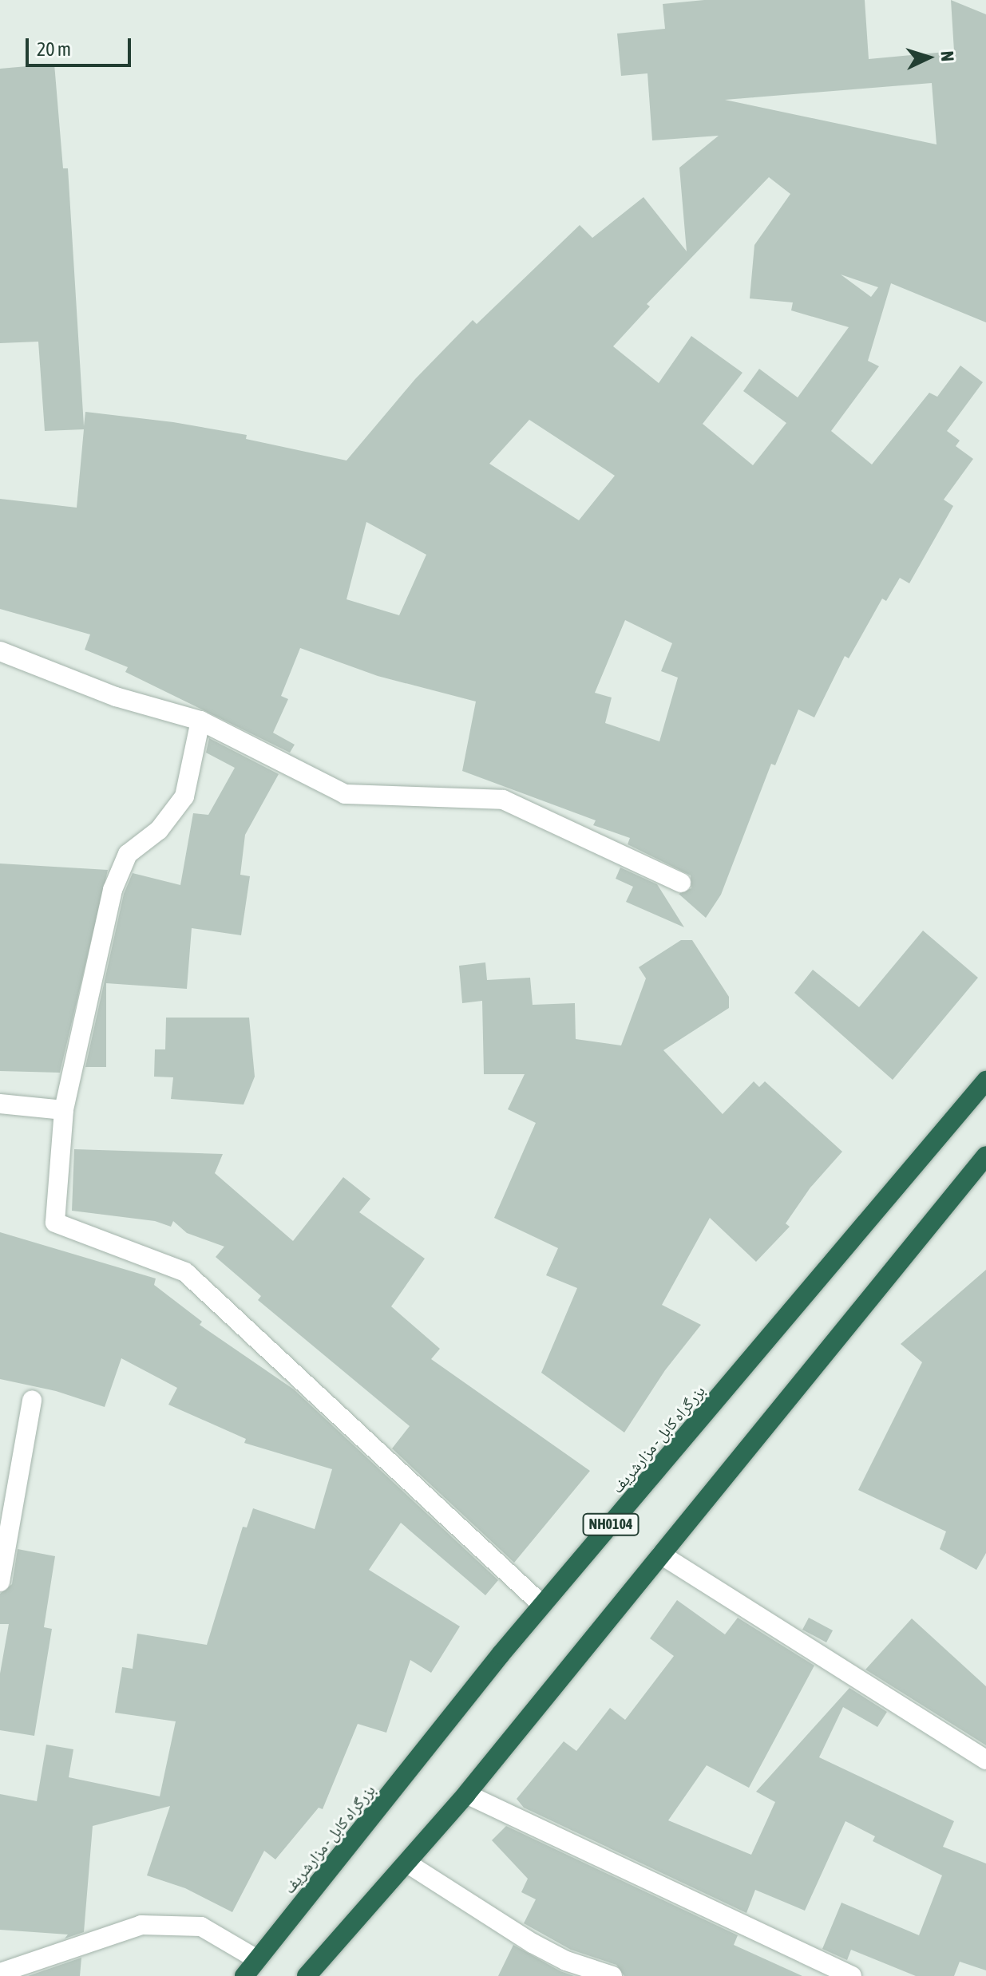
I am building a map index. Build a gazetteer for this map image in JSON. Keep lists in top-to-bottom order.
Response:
{
  "streets": {
    "highway": ["بزرگراه کابل - مزارشریف", "NH0104"]
  },
  "scale_bar": "20 m",
  "north": "right"
}
